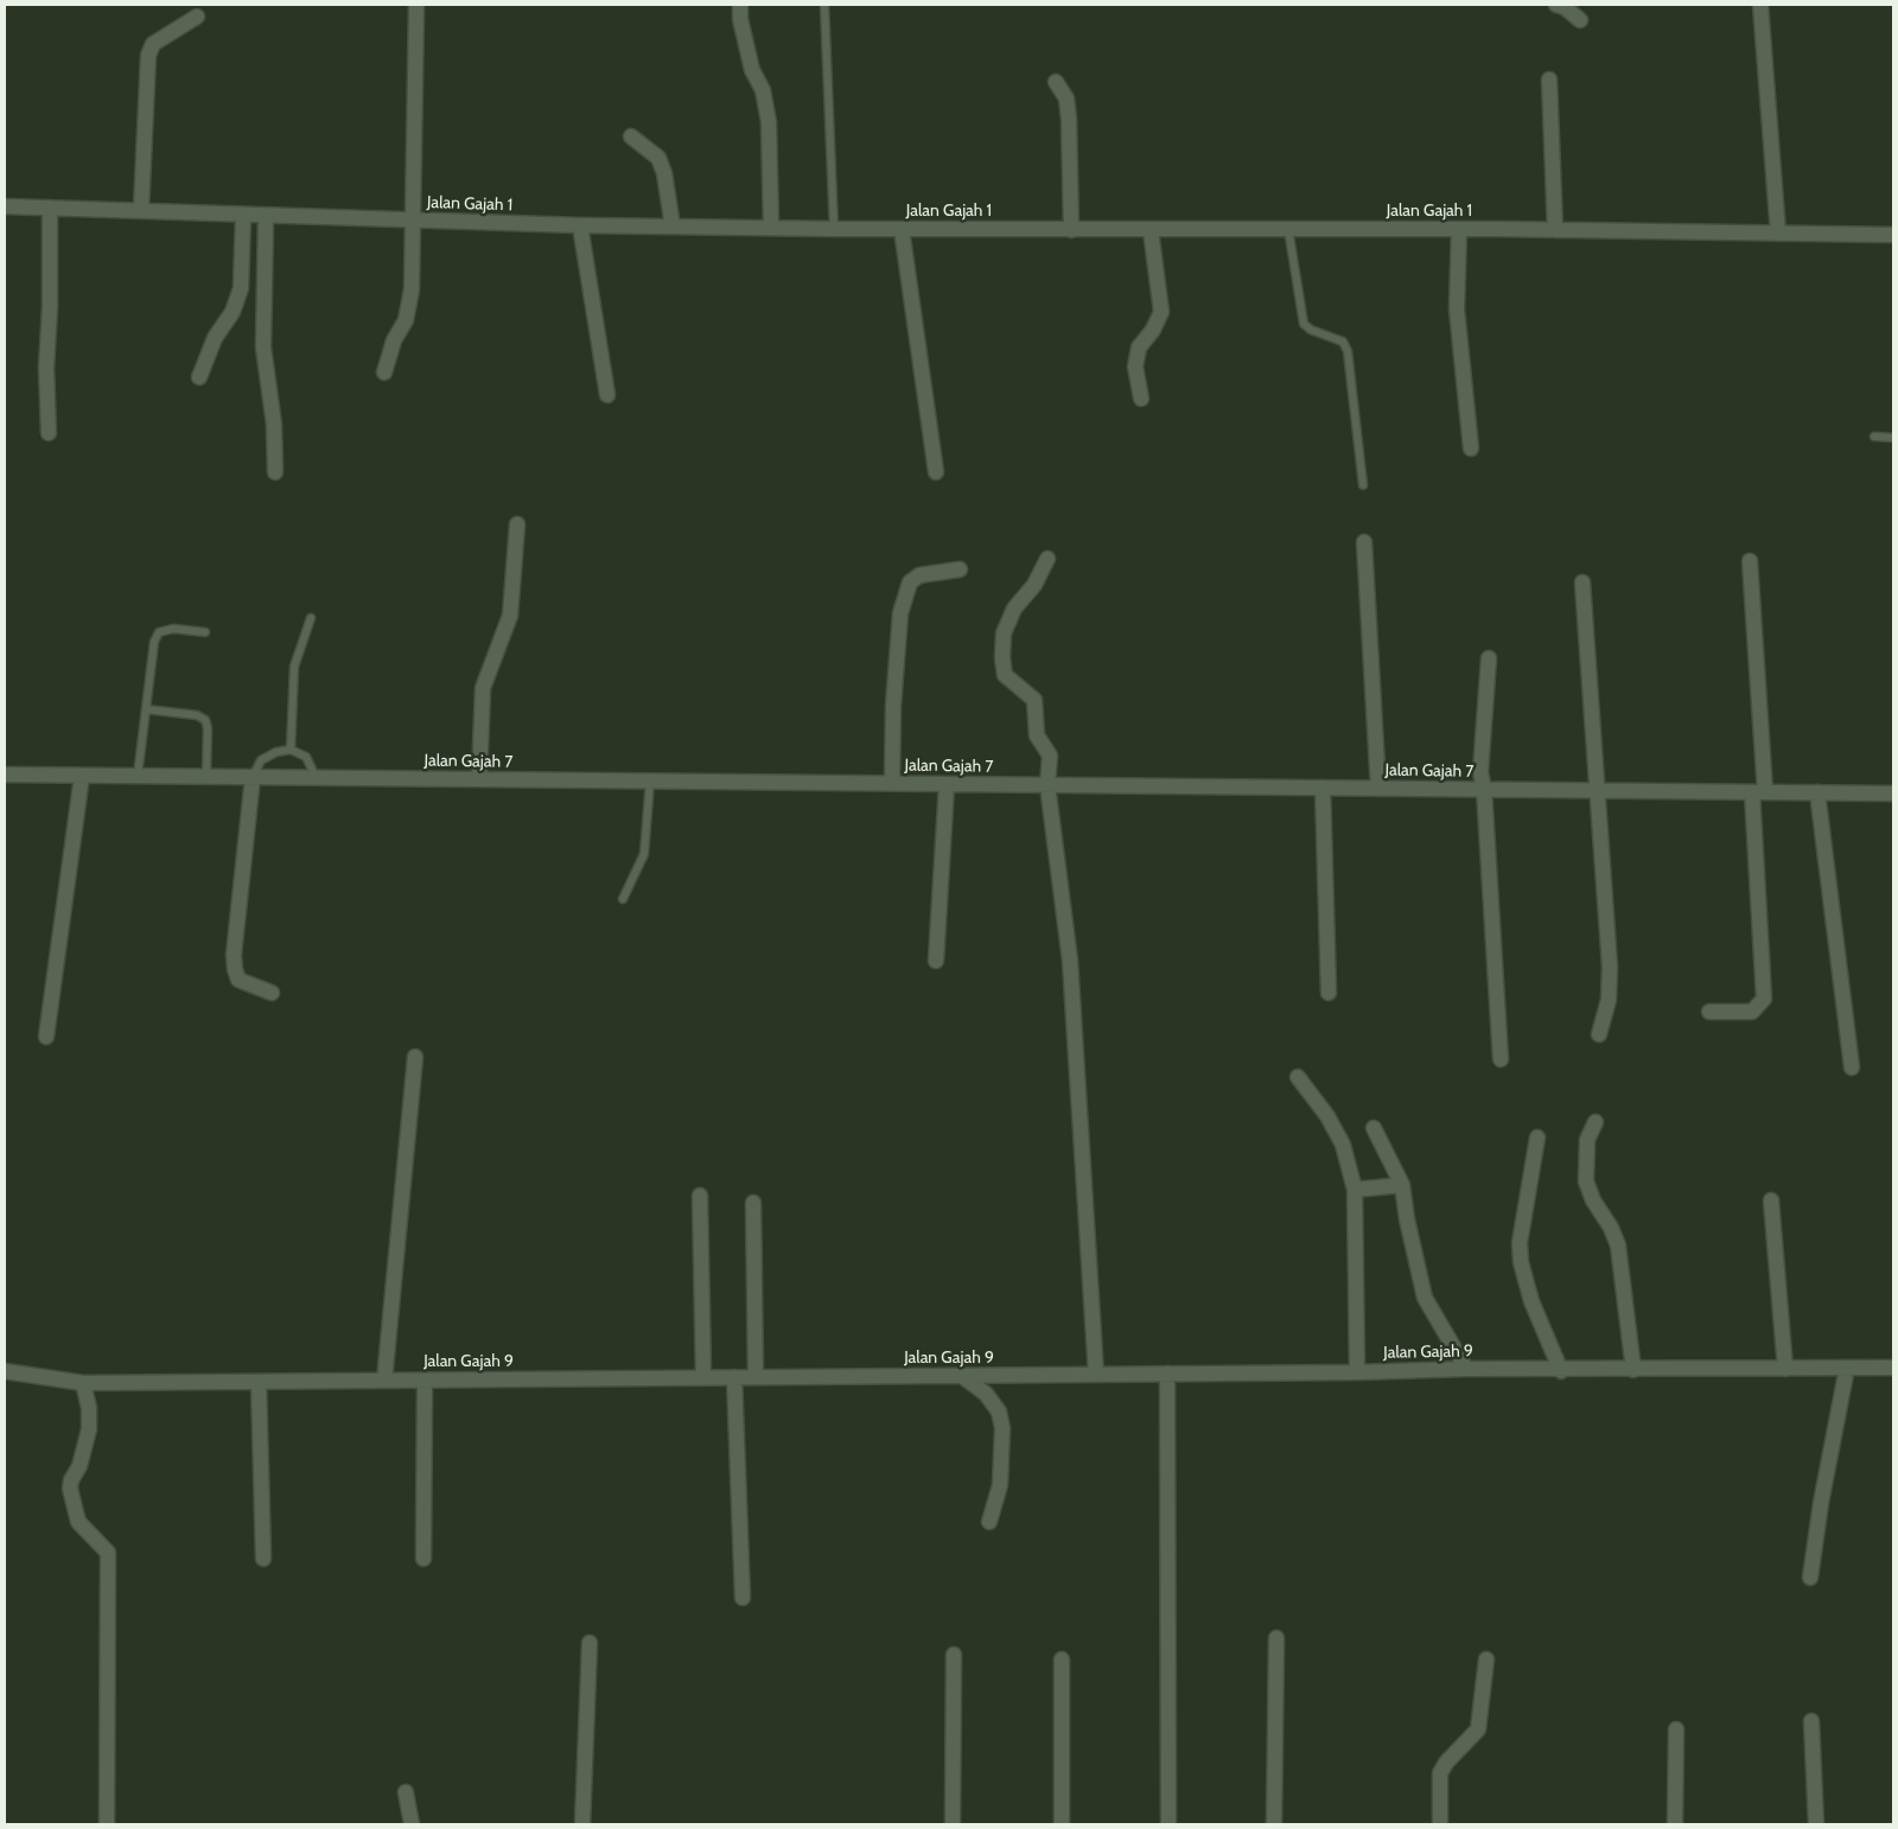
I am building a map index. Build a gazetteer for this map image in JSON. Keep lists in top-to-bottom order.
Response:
{
  "streets": {
    "street": ["Jalan Gajah 1", "Jalan Gajah 7", "Jalan Gajah 9"]
  }
}
